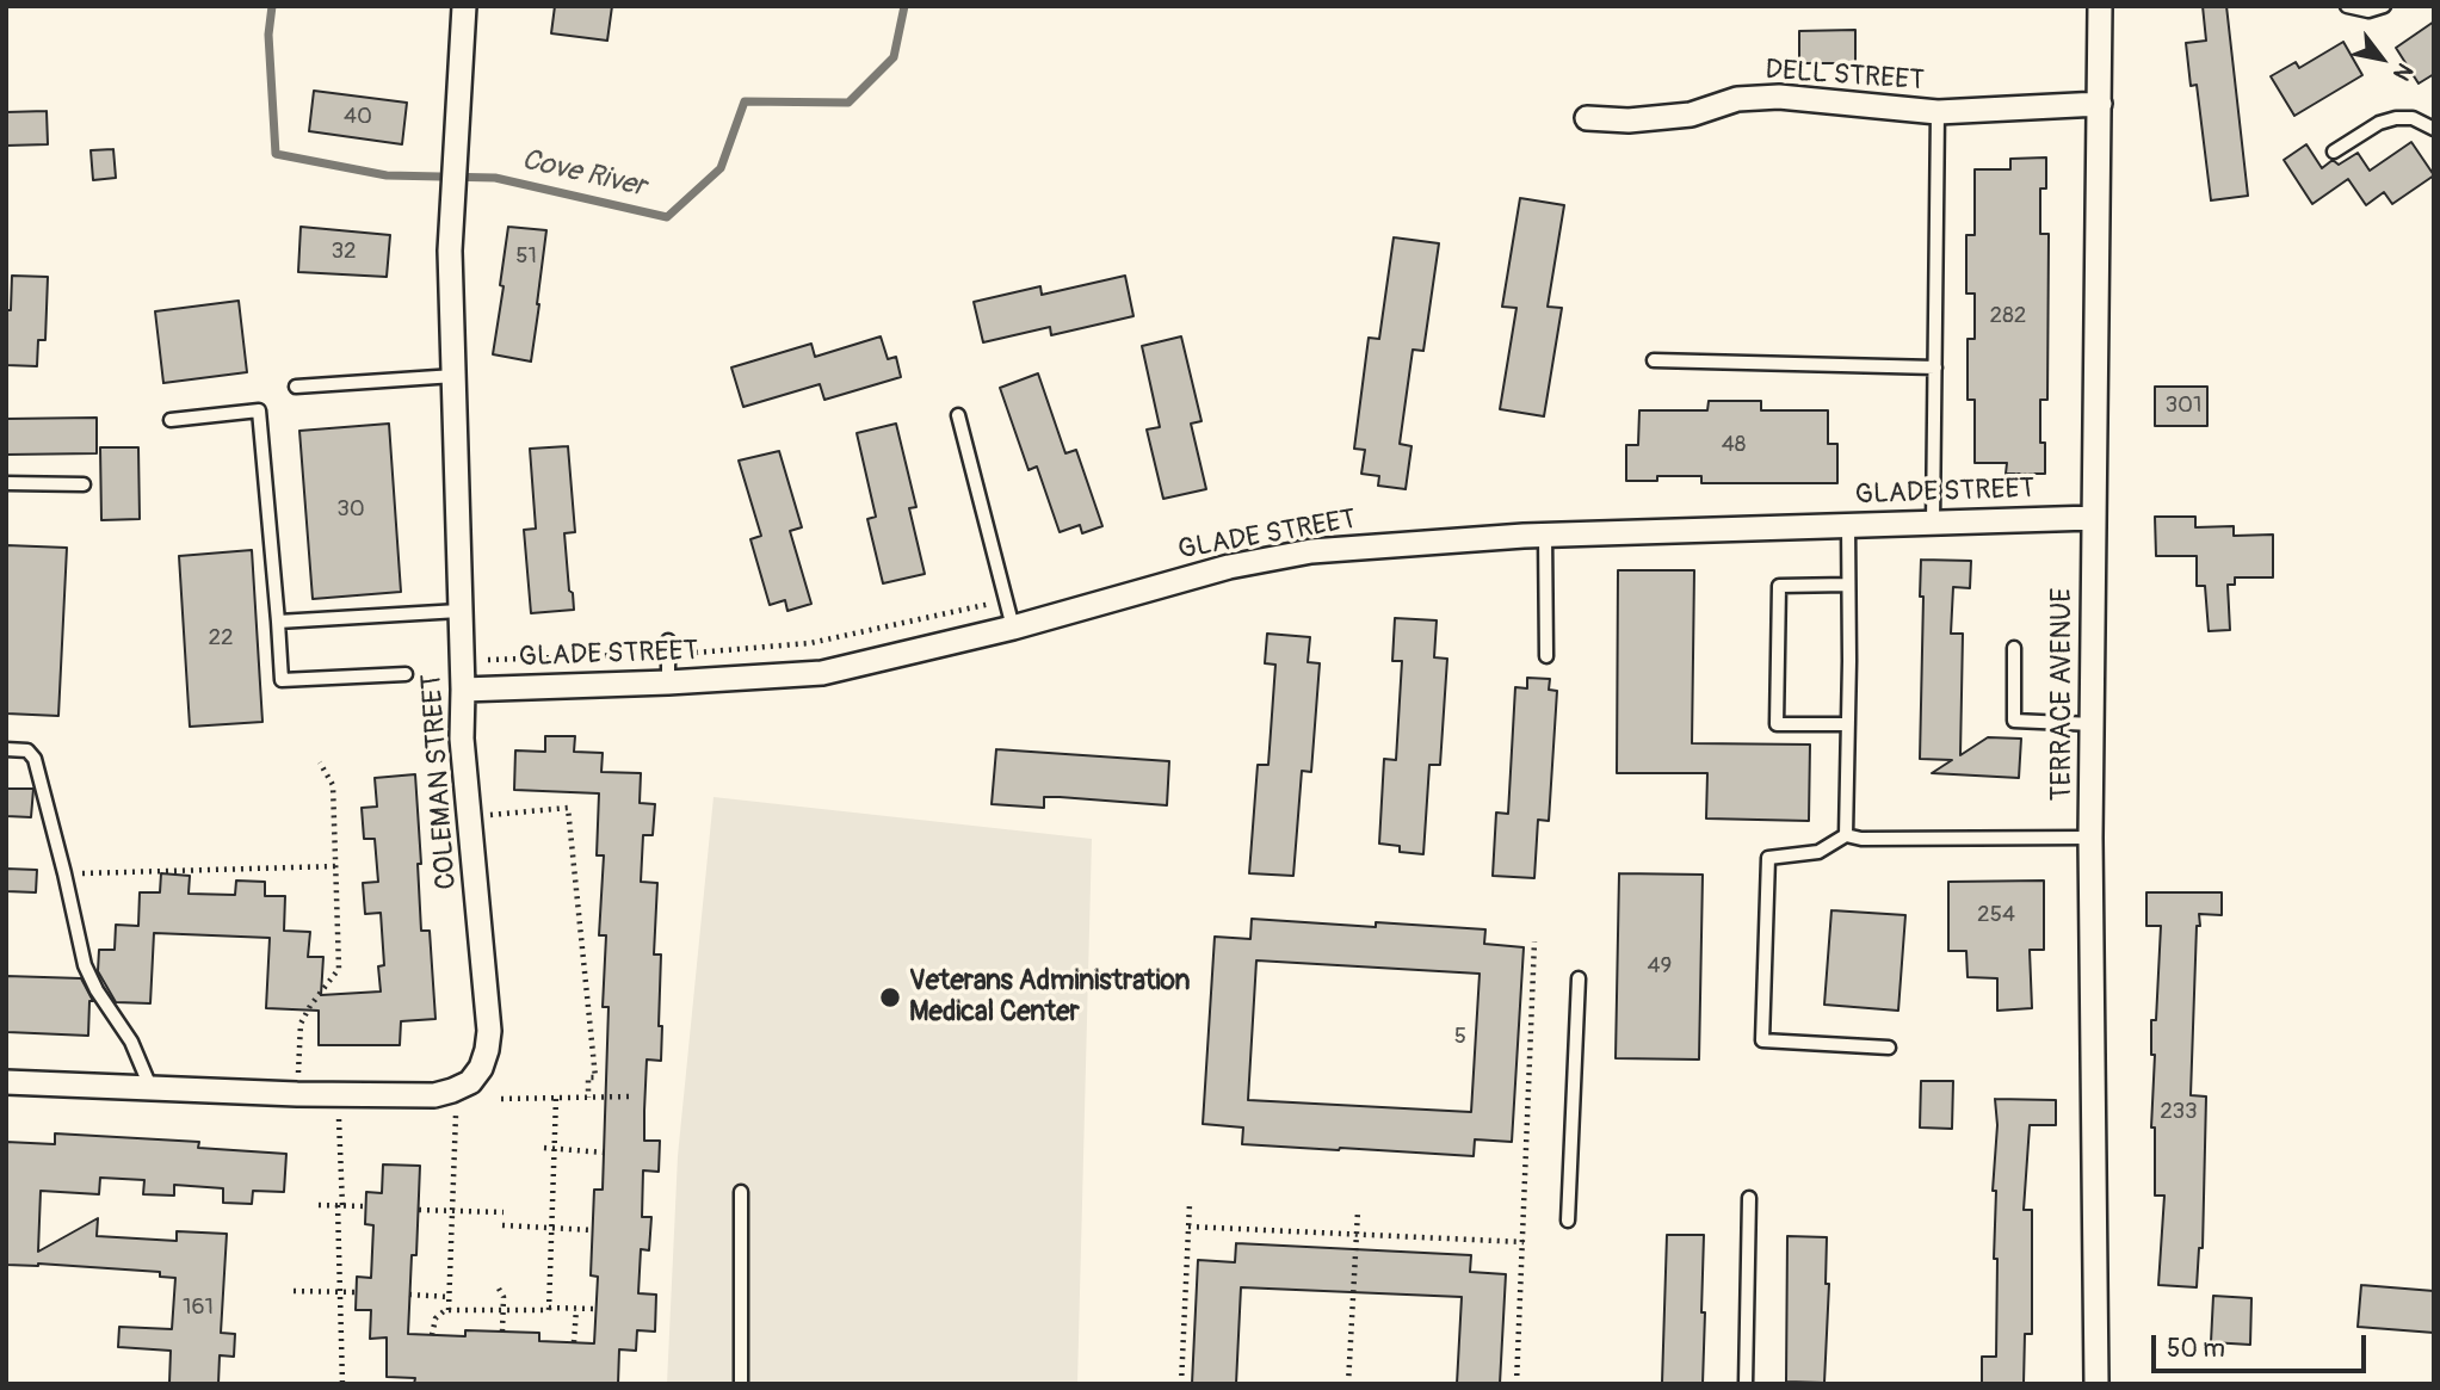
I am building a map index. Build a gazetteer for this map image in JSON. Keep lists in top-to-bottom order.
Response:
{
  "streets": {
    "street": [
      "DELL STREET",
      "GLADE STREET",
      "TERRACE AVENUE",
      "COLEMAN STREET"
    ]
  },
  "crossings": [
    ["DELL STREET", "TERRACE AVENUE"],
    ["GLADE STREET", "TERRACE AVENUE"],
    ["GLADE STREET", "COLEMAN STREET"]
  ],
  "water": ["Cove River"],
  "places": ["Veterans Administration Medical Center"],
  "house_numbers": [
    "40",
    "32",
    "51",
    "282",
    "301",
    "48",
    "30",
    "22",
    "254",
    "49",
    "5",
    "233",
    "161"
  ],
  "scale_bar": "50 m",
  "north": "bottom right"
}
